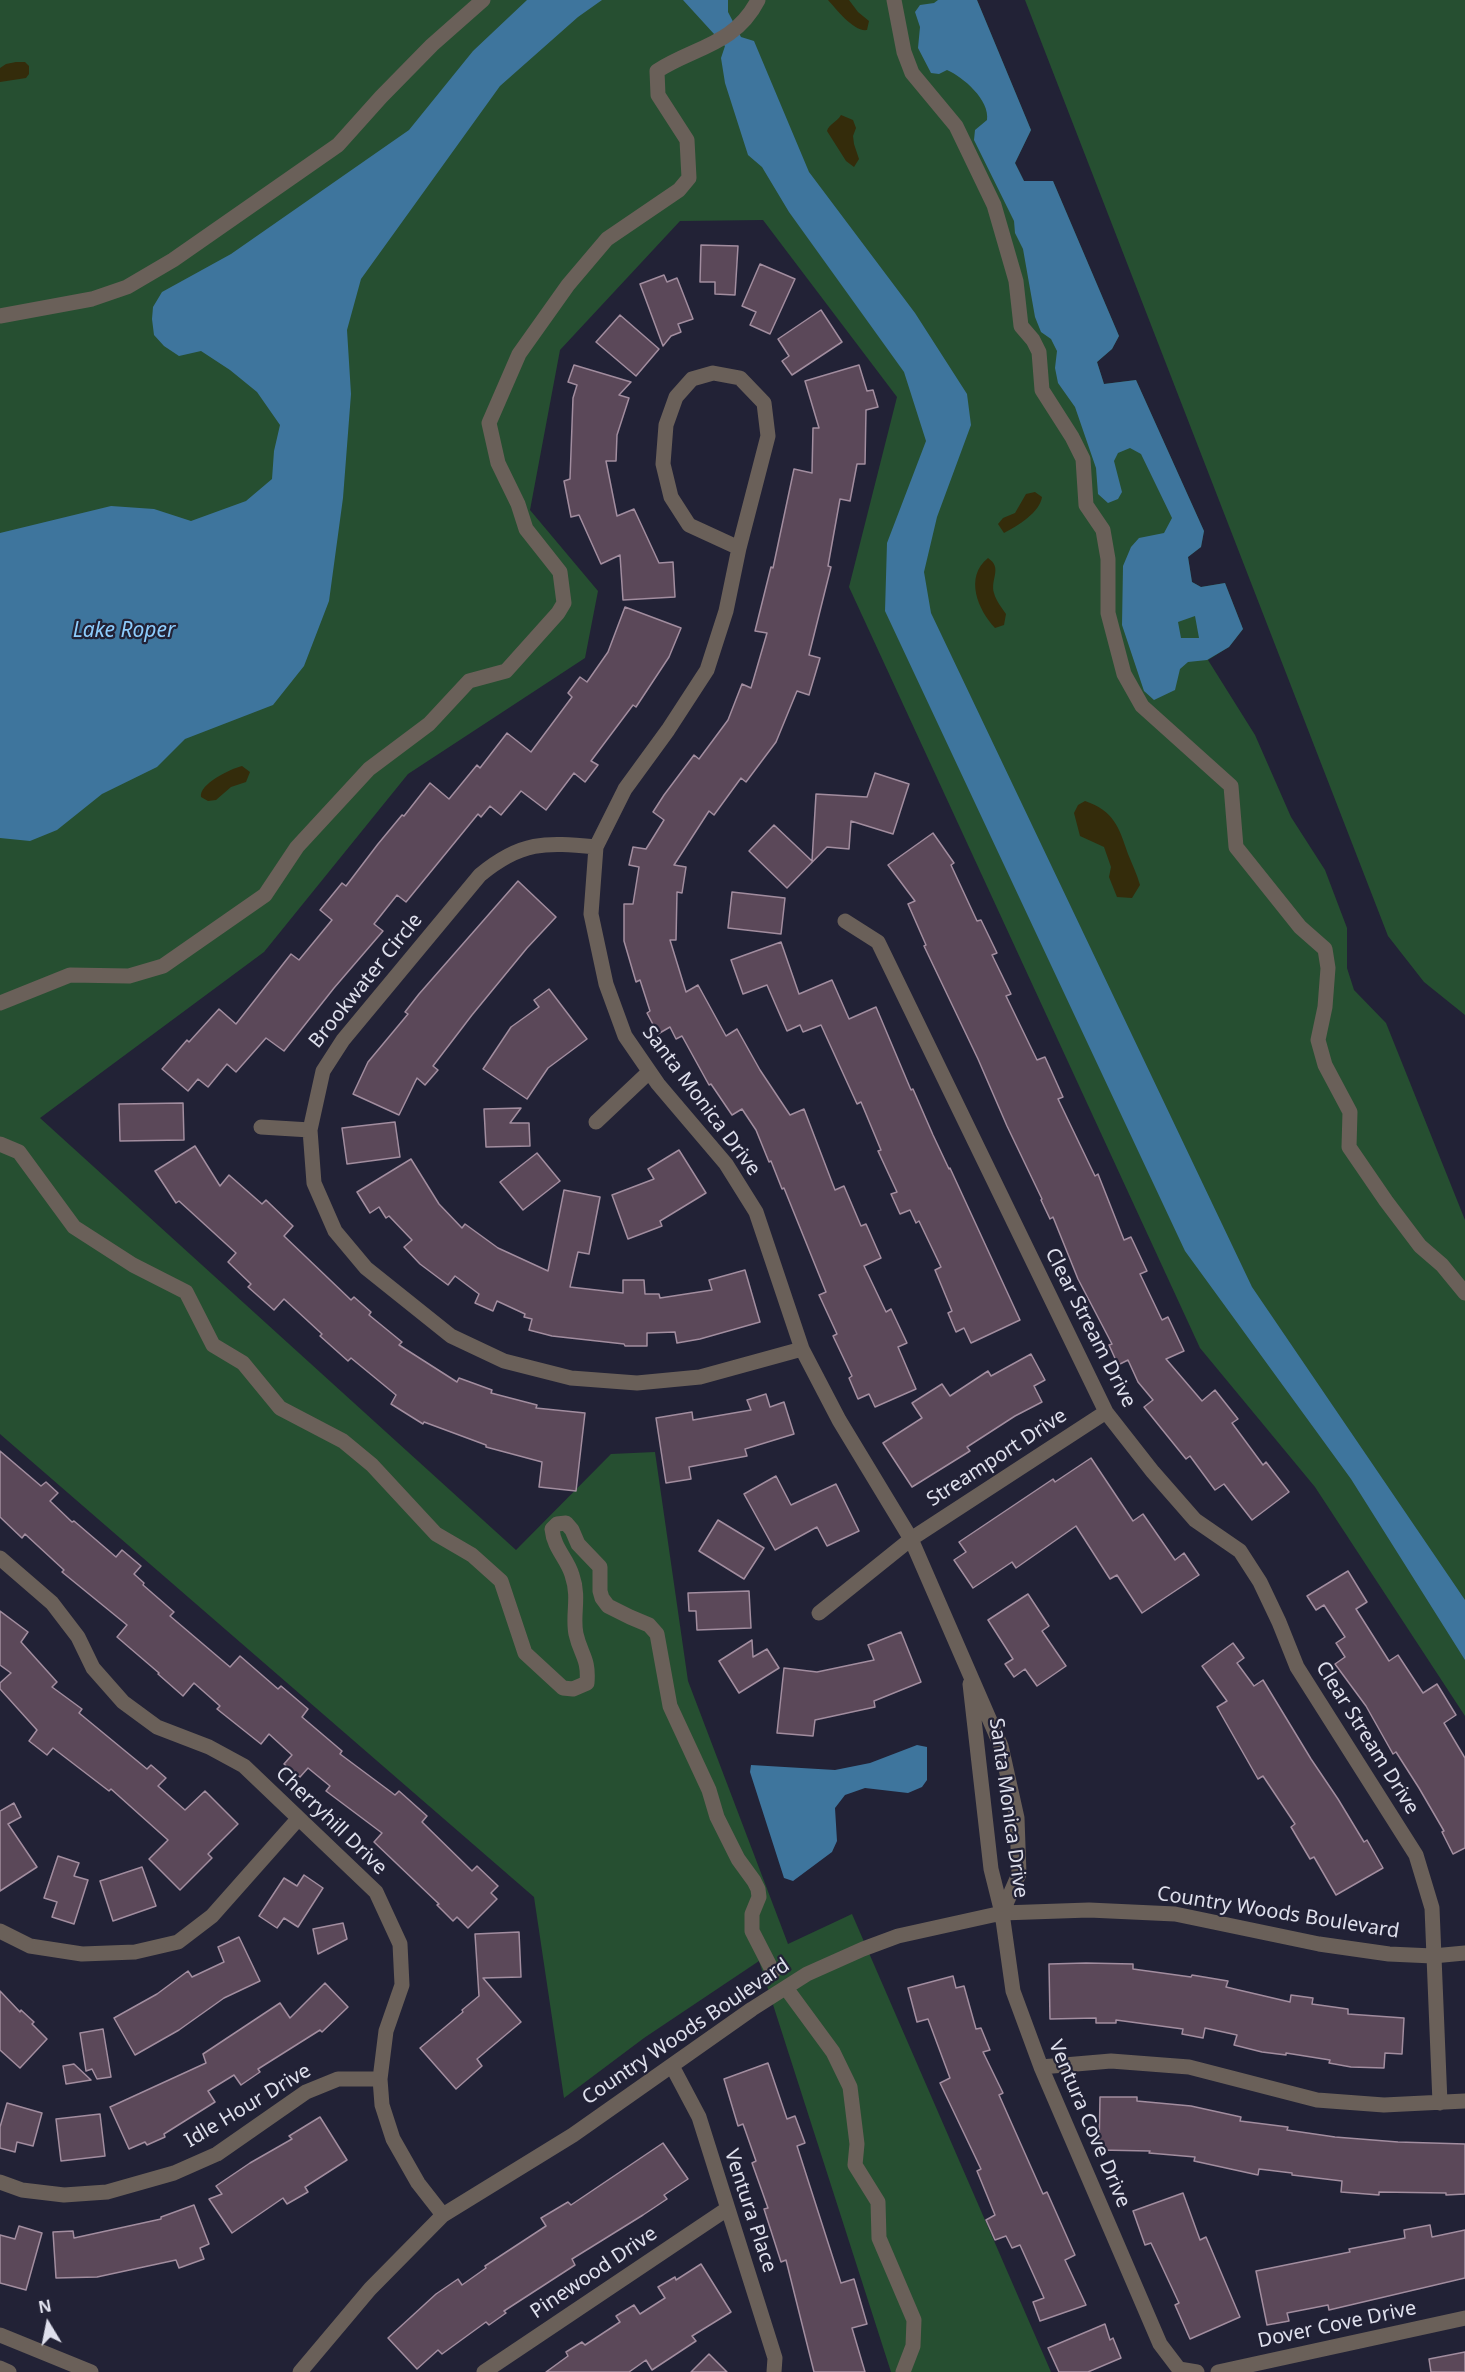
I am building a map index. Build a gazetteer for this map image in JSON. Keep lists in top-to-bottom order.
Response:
{
  "streets": {
    "street": [
      "Brookwater Circle",
      "Santa Monica Drive",
      "Clear Stream Drive",
      "Streamport Drive",
      "Cherryhill Drive",
      "Country Woods Boulevard",
      "Idle Hour Drive",
      "Ventura Cove Drive",
      "Ventura Place",
      "Pinewood Drive",
      "Dover Cove Drive"
    ]
  },
  "crossings": [
    ["Brookwater Circle", "Santa Monica Drive"],
    ["Santa Monica Drive", "Streamport Drive"],
    ["Santa Monica Drive", "Country Woods Boulevard"],
    ["Santa Monica Drive", "Ventura Cove Drive"],
    ["Clear Stream Drive", "Streamport Drive"],
    ["Clear Stream Drive", "Country Woods Boulevard"],
    ["Cherryhill Drive", "Country Woods Boulevard"],
    ["Cherryhill Drive", "Idle Hour Drive"],
    ["Country Woods Boulevard", "Ventura Cove Drive"],
    ["Country Woods Boulevard", "Ventura Place"],
    ["Ventura Place", "Pinewood Drive"]
  ],
  "water": ["Lake Roper"],
  "north": "top"
}
